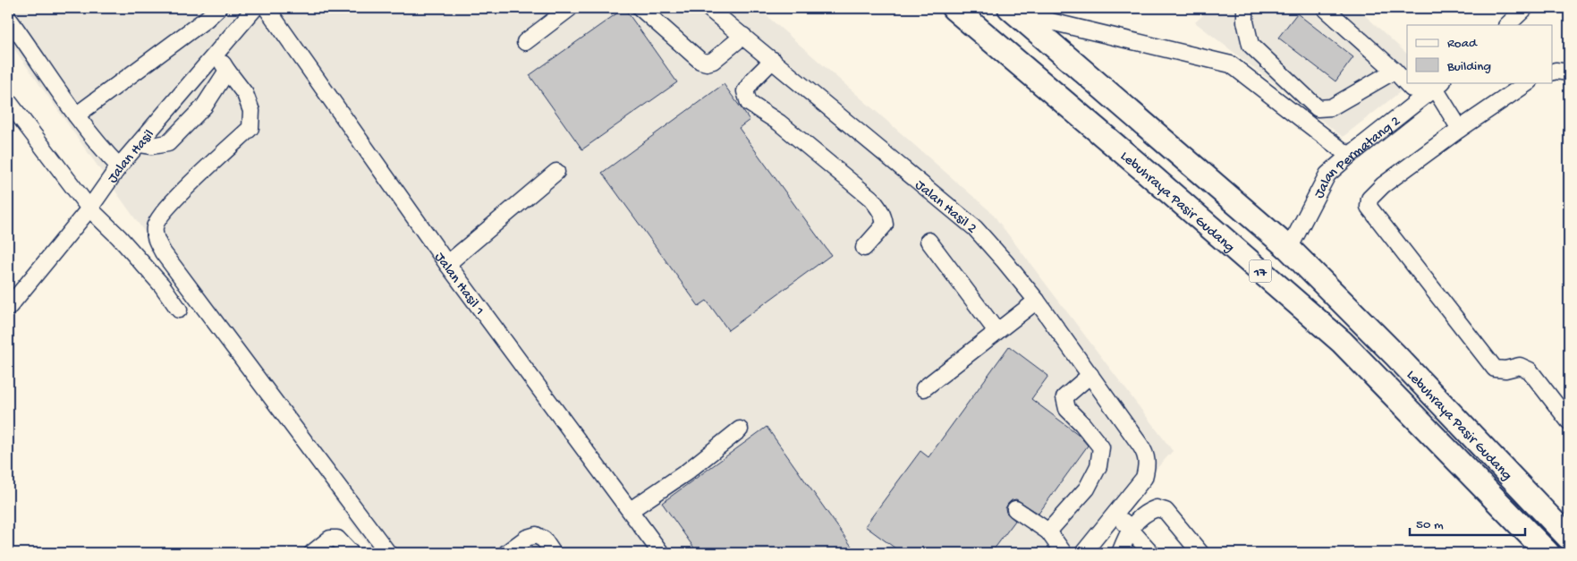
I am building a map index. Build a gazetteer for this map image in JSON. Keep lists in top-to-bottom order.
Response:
{
  "streets": {
    "highway": ["Lebuhraya Pasir Gudang", "17"],
    "street": [
      "Jalan Hasil",
      "Jalan Permatang 2",
      "Jalan Hasil 2",
      "Jalan Hasil 1"
    ]
  },
  "crossings": [
    ["Jalan Permatang 2", "Lebuhraya Pasir Gudang"]
  ],
  "legend": ["Road", "Building"],
  "scale_bar": "50 m"
}
